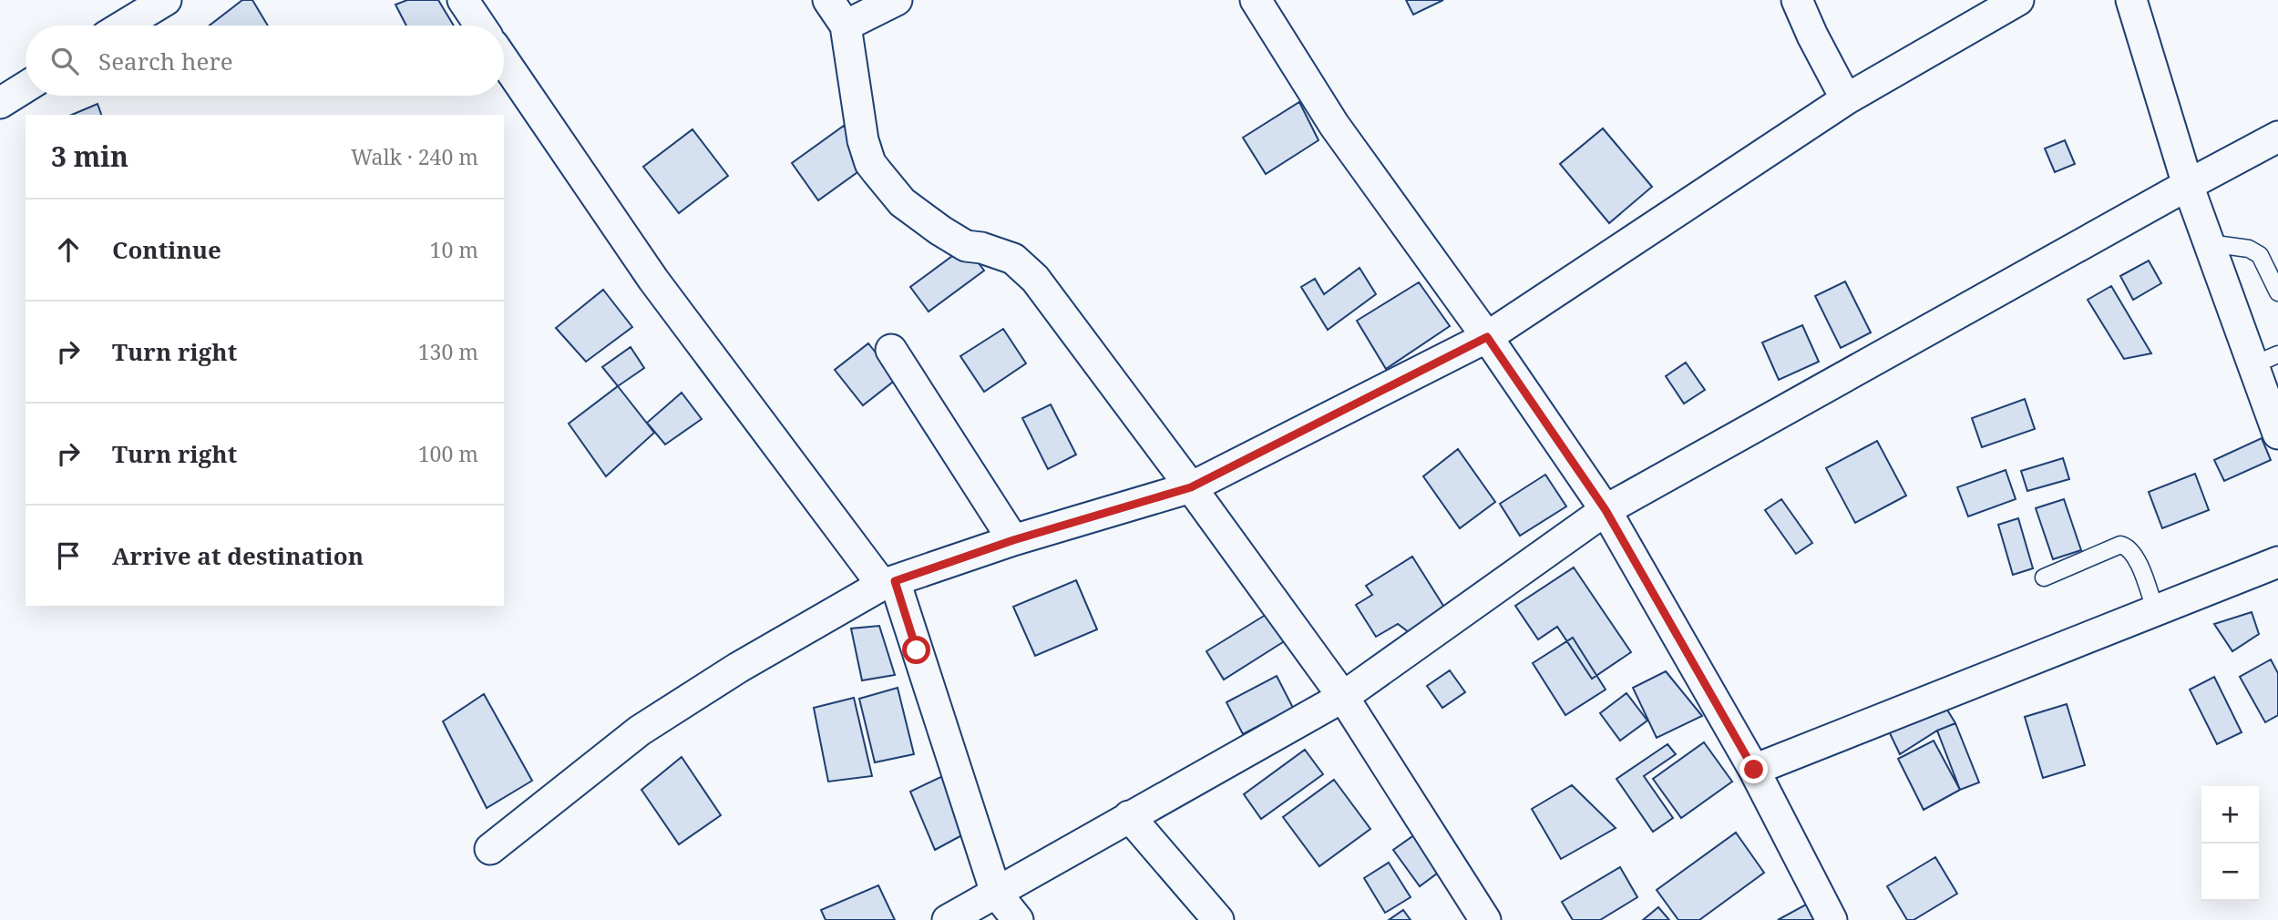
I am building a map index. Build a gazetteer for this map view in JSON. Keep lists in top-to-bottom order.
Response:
{
  "page": {
    "search": "Search here",
    "heading": ["3 min", "Walk · 240 m"],
    "list": [
      ["Continue", "10 m"],
      ["Turn right", "130 m"],
      ["Turn right", "100 m"],
      "Arrive at destination"
    ],
    "map_buttons": ["+", "−"]
  }
}
